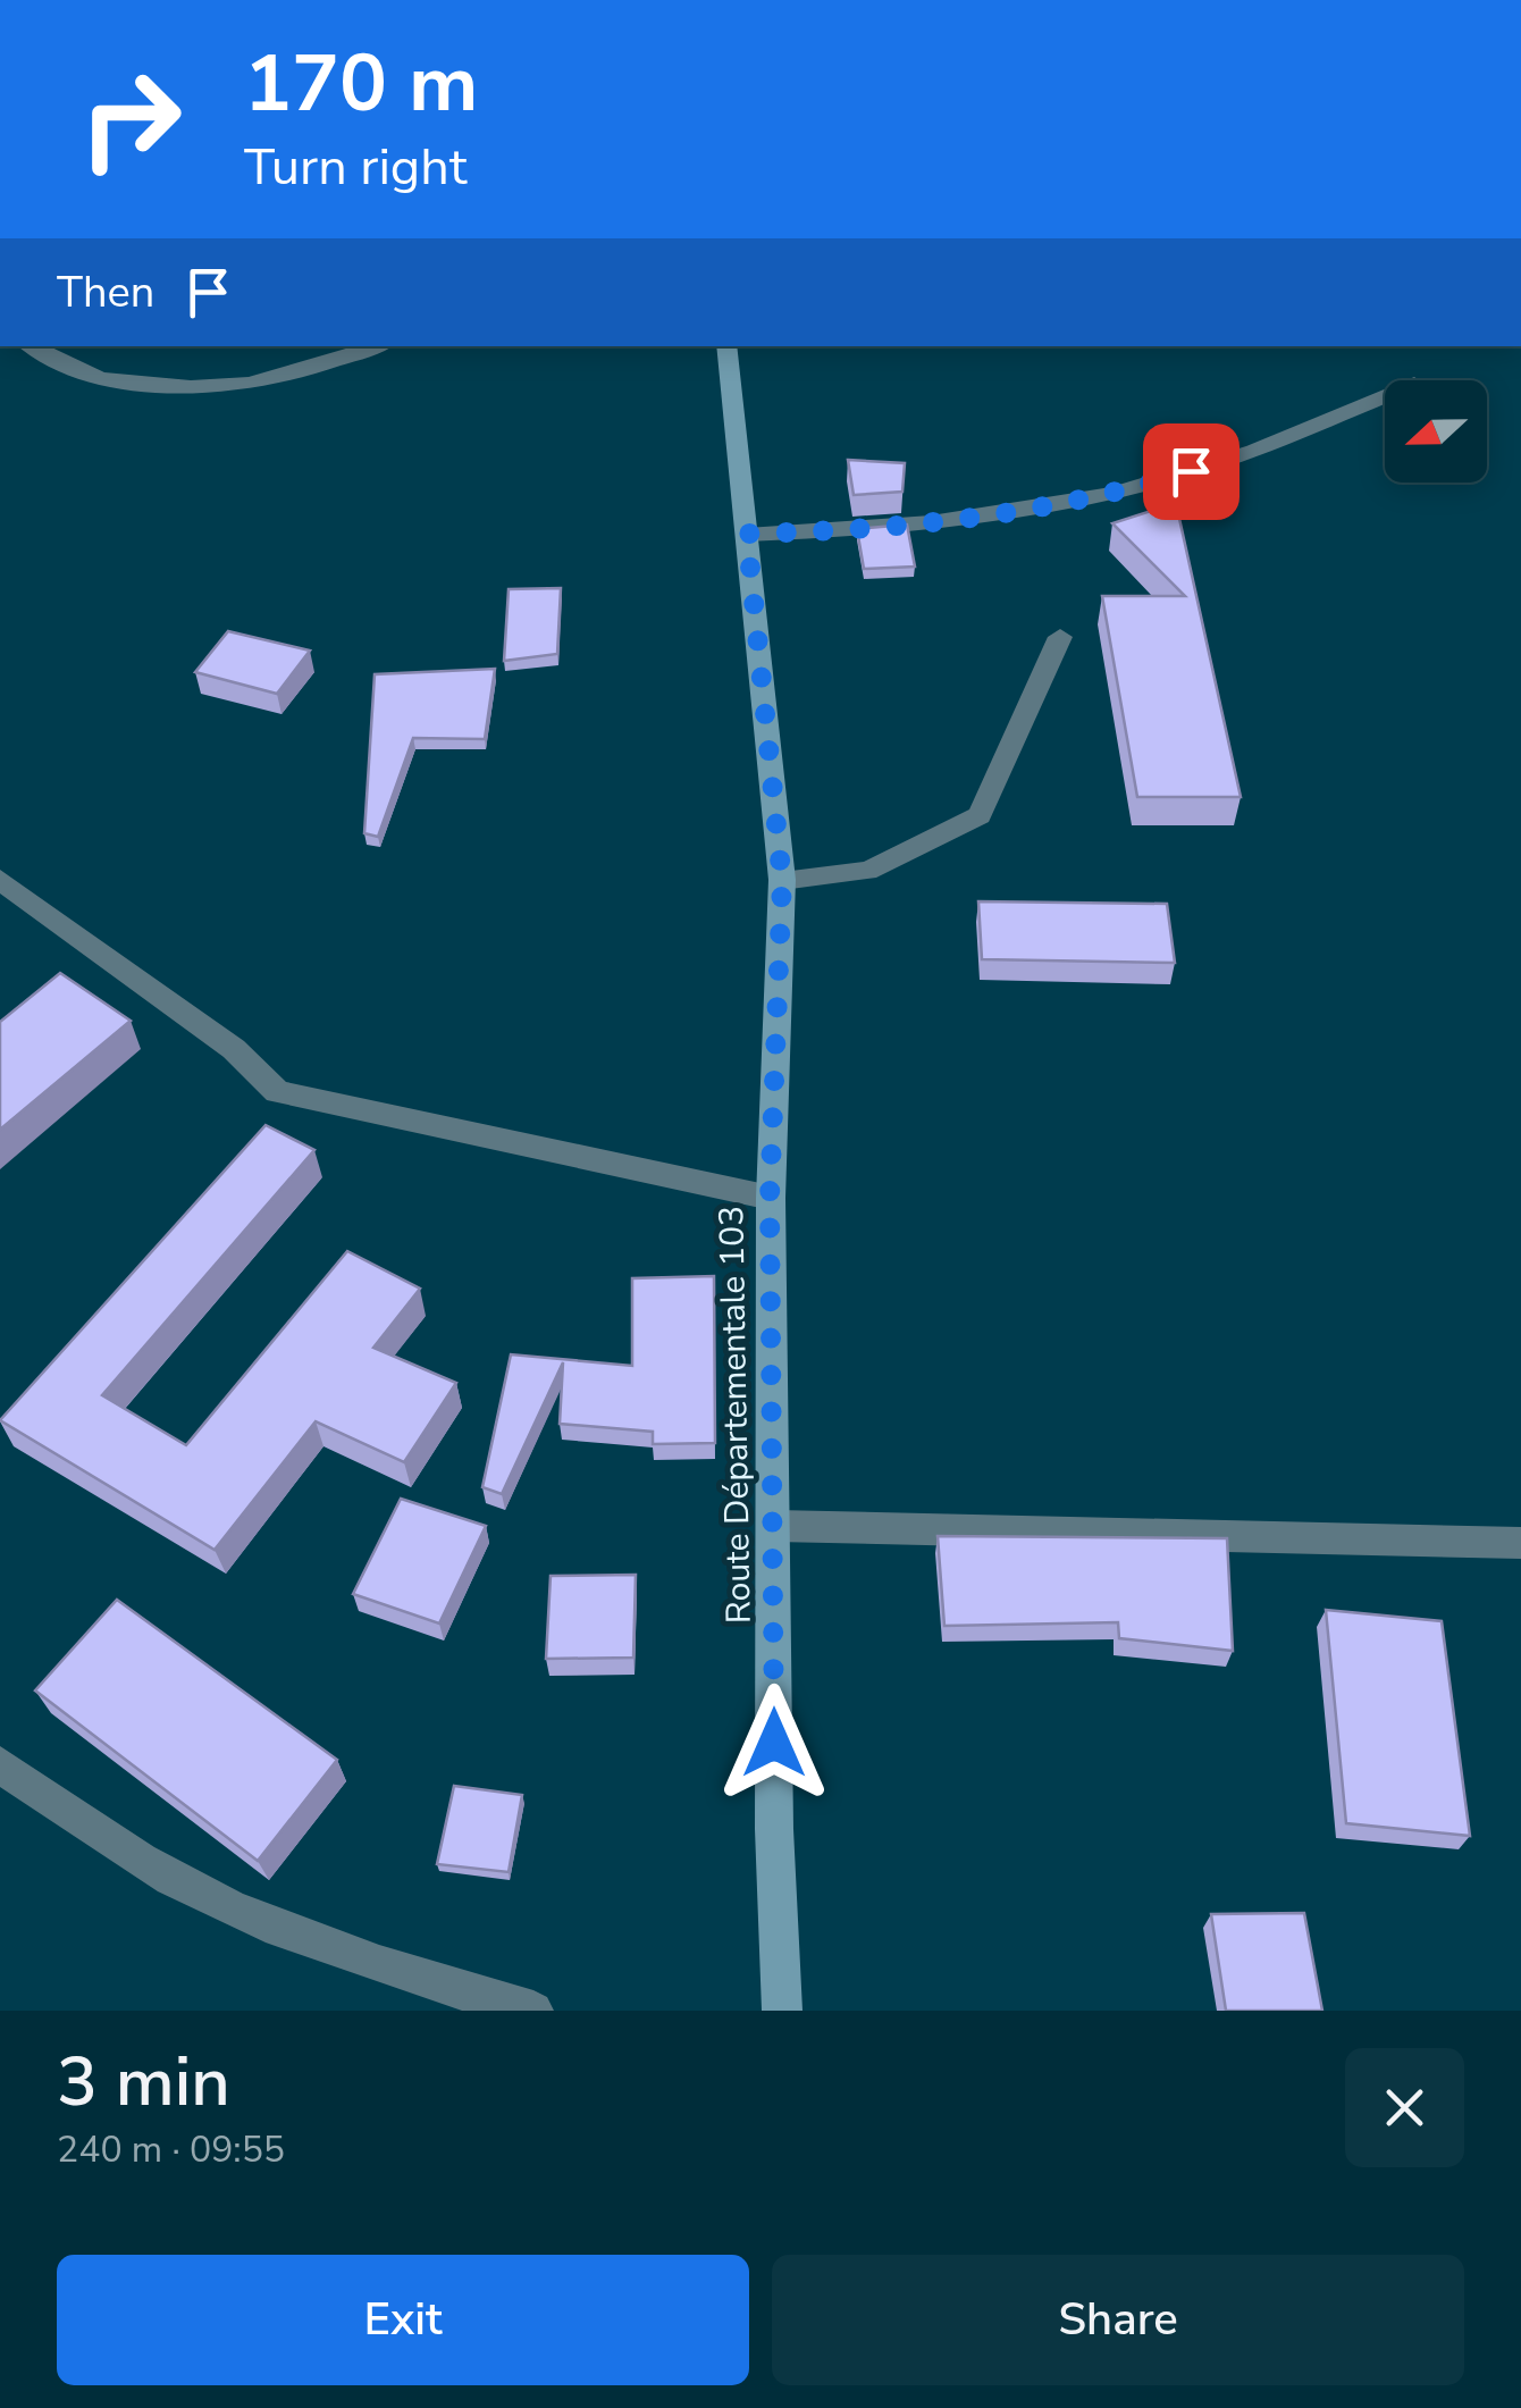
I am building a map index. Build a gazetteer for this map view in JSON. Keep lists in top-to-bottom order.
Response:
{
  "streets": {
    "main road": ["Route Départementale 103"]
  },
  "north": "left",
  "page": {
    "turn": ["170 m", "Turn right"],
    "then": "Then",
    "heading": ["3 min", "240 m · 09:55"],
    "buttons": ["Exit", "Share"]
  }
}
